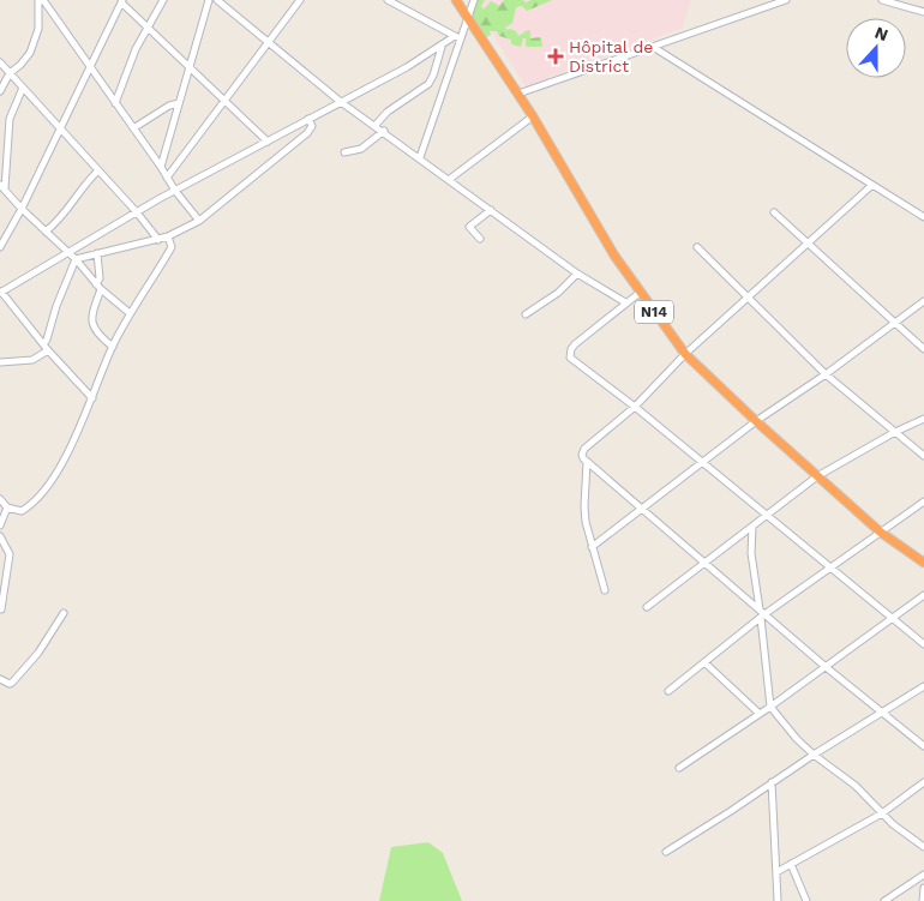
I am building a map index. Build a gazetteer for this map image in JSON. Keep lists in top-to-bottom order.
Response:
{
  "streets": {
    "highway": ["N14"]
  },
  "places": {
    "health": ["Hôpital de District"]
  },
  "north": "top"
}
